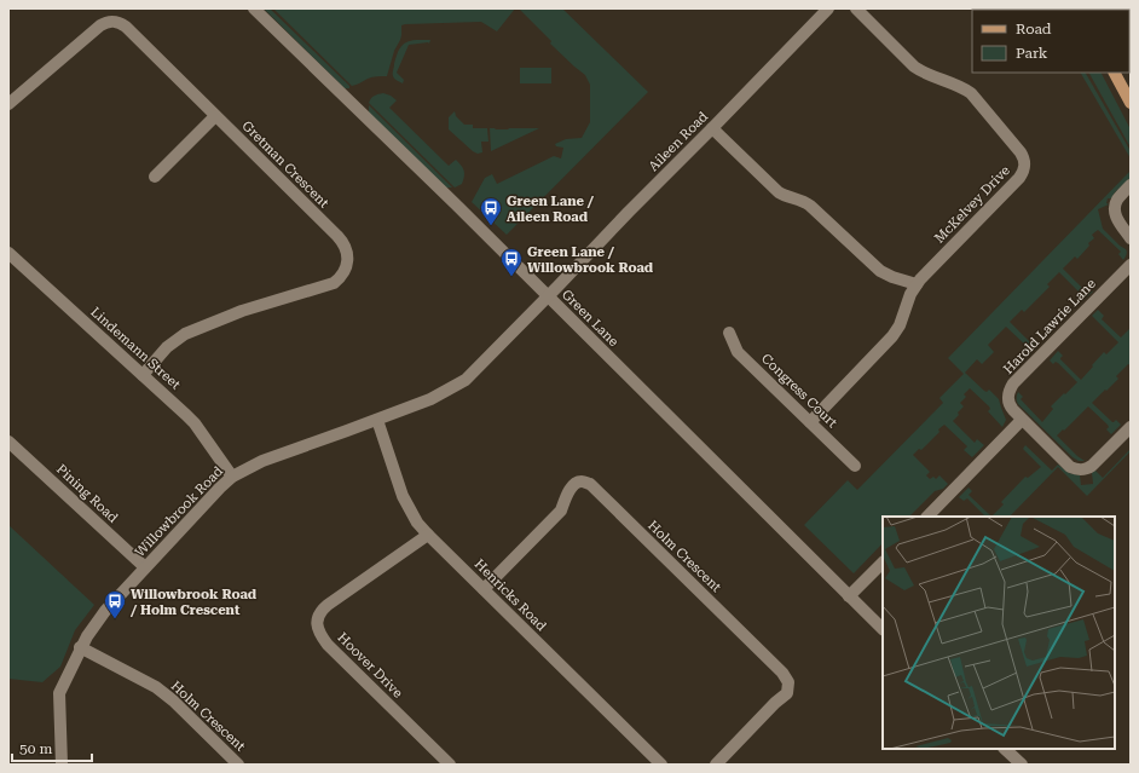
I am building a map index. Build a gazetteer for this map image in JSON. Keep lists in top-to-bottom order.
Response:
{
  "streets": {
    "street": [
      "Aileen Road",
      "Gretman Crescent",
      "McKelvey Drive",
      "Green Lane",
      "Harold Lawrie Lane",
      "Lindemann Street",
      "Congress Court",
      "Pining Road",
      "Willowbrook Road",
      "Holm Crescent",
      "Henricks Road",
      "Hoover Drive"
    ]
  },
  "crossings": [
    ["Aileen Road", "Green Lane"],
    ["Aileen Road", "Willowbrook Road"],
    ["Gretman Crescent", "Lindemann Street"],
    ["McKelvey Drive", "Congress Court"],
    ["Green Lane", "Willowbrook Road"],
    ["Lindemann Street", "Willowbrook Road"],
    ["Pining Road", "Willowbrook Road"],
    ["Willowbrook Road", "Holm Crescent"],
    ["Willowbrook Road", "Henricks Road"],
    ["Holm Crescent", "Henricks Road"],
    ["Henricks Road", "Hoover Drive"]
  ],
  "places": {
    "bus stop": ["Green Lane / Aileen Road", "Green Lane / Willowbrook Road", "Willowbrook Road / Holm Crescent"]
  },
  "legend": ["Road", "Park"],
  "scale_bar": "50 m"
}
